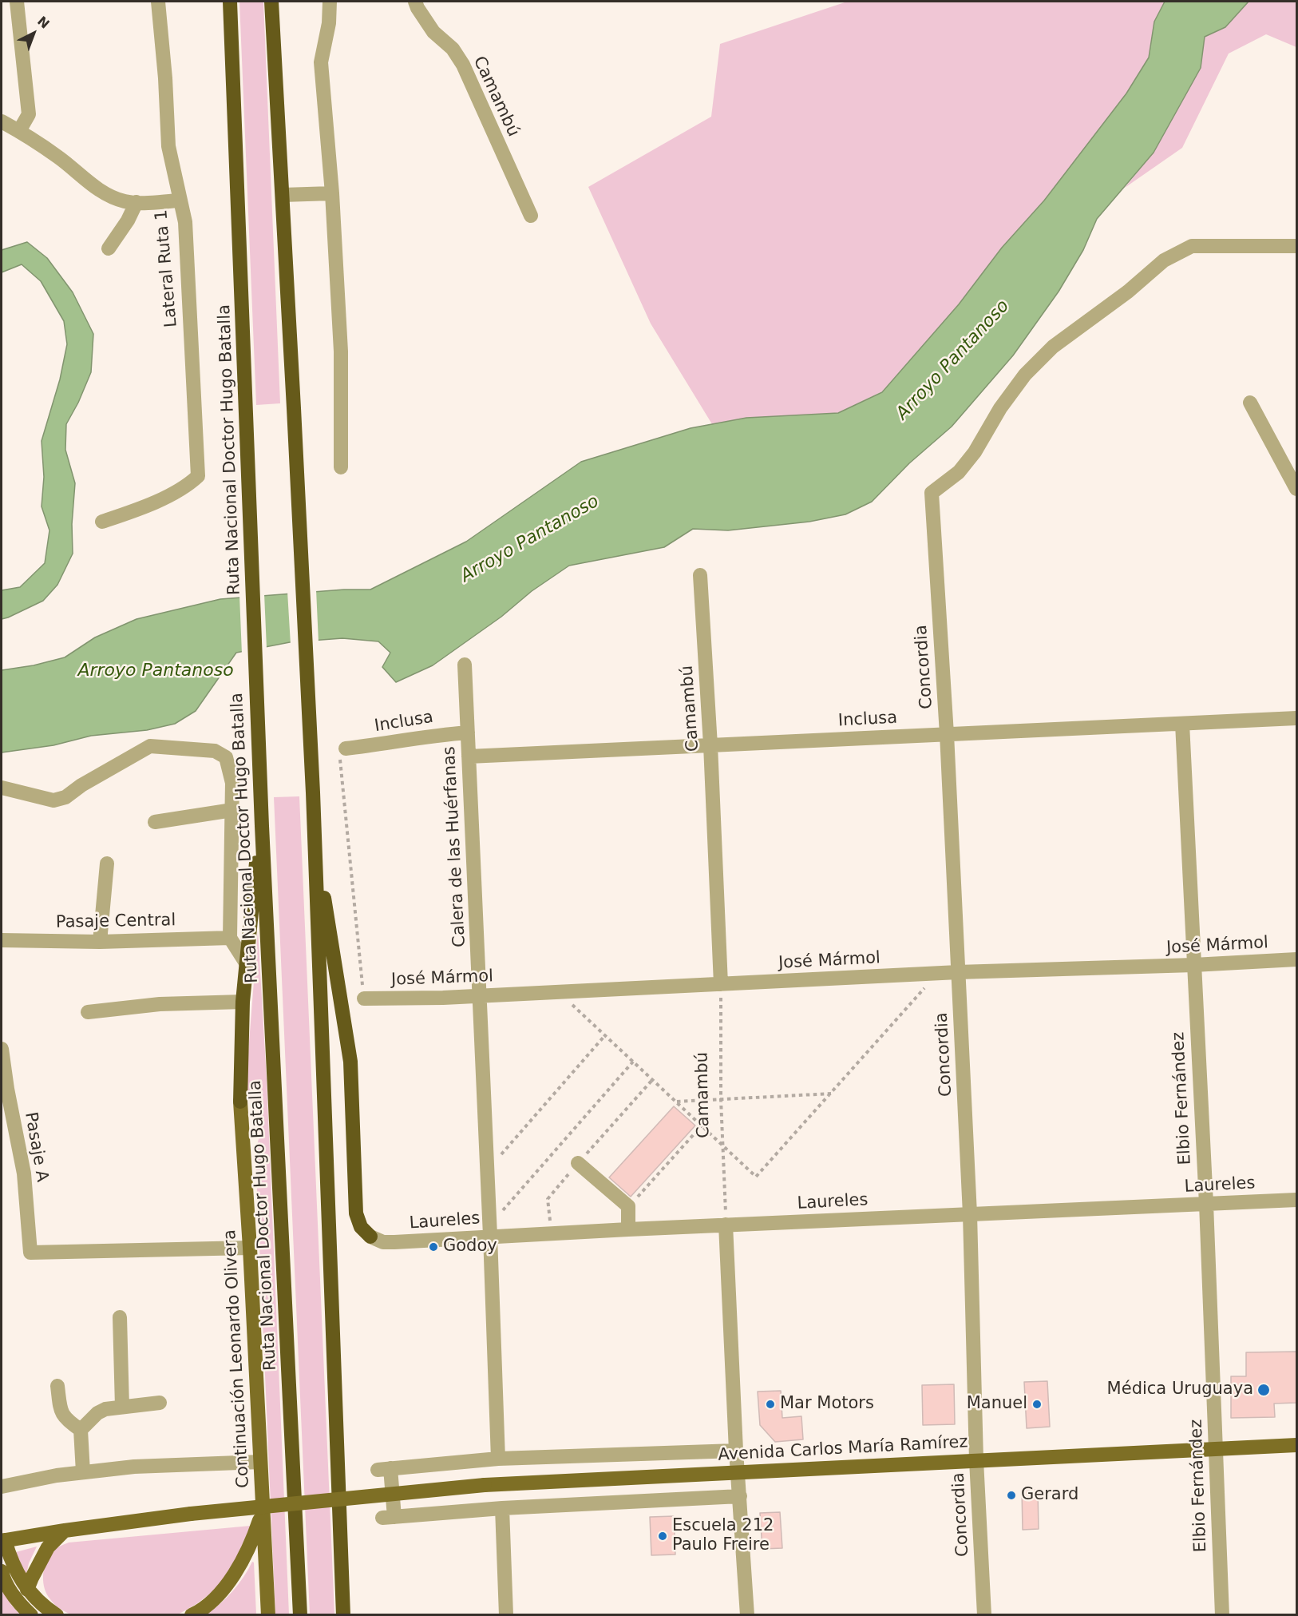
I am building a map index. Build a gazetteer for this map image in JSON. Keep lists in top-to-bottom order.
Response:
{
  "streets": {
    "highway": ["Ruta Nacional Doctor Hugo Batalla"],
    "main road": ["Continuación Leonardo Olivera", "Avenida Carlos María Ramírez"],
    "street": [
      "Camambú",
      "Lateral Ruta 1",
      "Concordia",
      "Inclusa",
      "Calera de las Huérfanas",
      "Pasaje Central",
      "José Mármol",
      "Elbio Fernández",
      "Pasaje A",
      "Laureles"
    ]
  },
  "crossings": [
    ["Camambú", "Inclusa"],
    ["Camambú", "José Mármol"],
    ["Camambú", "Laureles"],
    ["Concordia", "Inclusa"],
    ["Concordia", "José Mármol"],
    ["Concordia", "Laureles"],
    ["Concordia", "Avenida Carlos María Ramírez"],
    ["Inclusa", "Calera de las Huérfanas"],
    ["Inclusa", "Elbio Fernández"],
    ["Calera de las Huérfanas", "José Mármol"],
    ["Calera de las Huérfanas", "Laureles"],
    ["Calera de las Huérfanas", "Avenida Carlos María Ramírez"],
    ["José Mármol", "Elbio Fernández"],
    ["Elbio Fernández", "Laureles"],
    ["Elbio Fernández", "Avenida Carlos María Ramírez"],
    ["Pasaje A", "Continuación Leonardo Olivera"]
  ],
  "water": ["Arroyo Pantanoso"],
  "places": [
    "Godoy",
    "Médica Uruguaya",
    "Mar Motors",
    "Manuel",
    "Gerard",
    "Escuela 212 Paulo Freire"
  ],
  "north": "top right"
}
